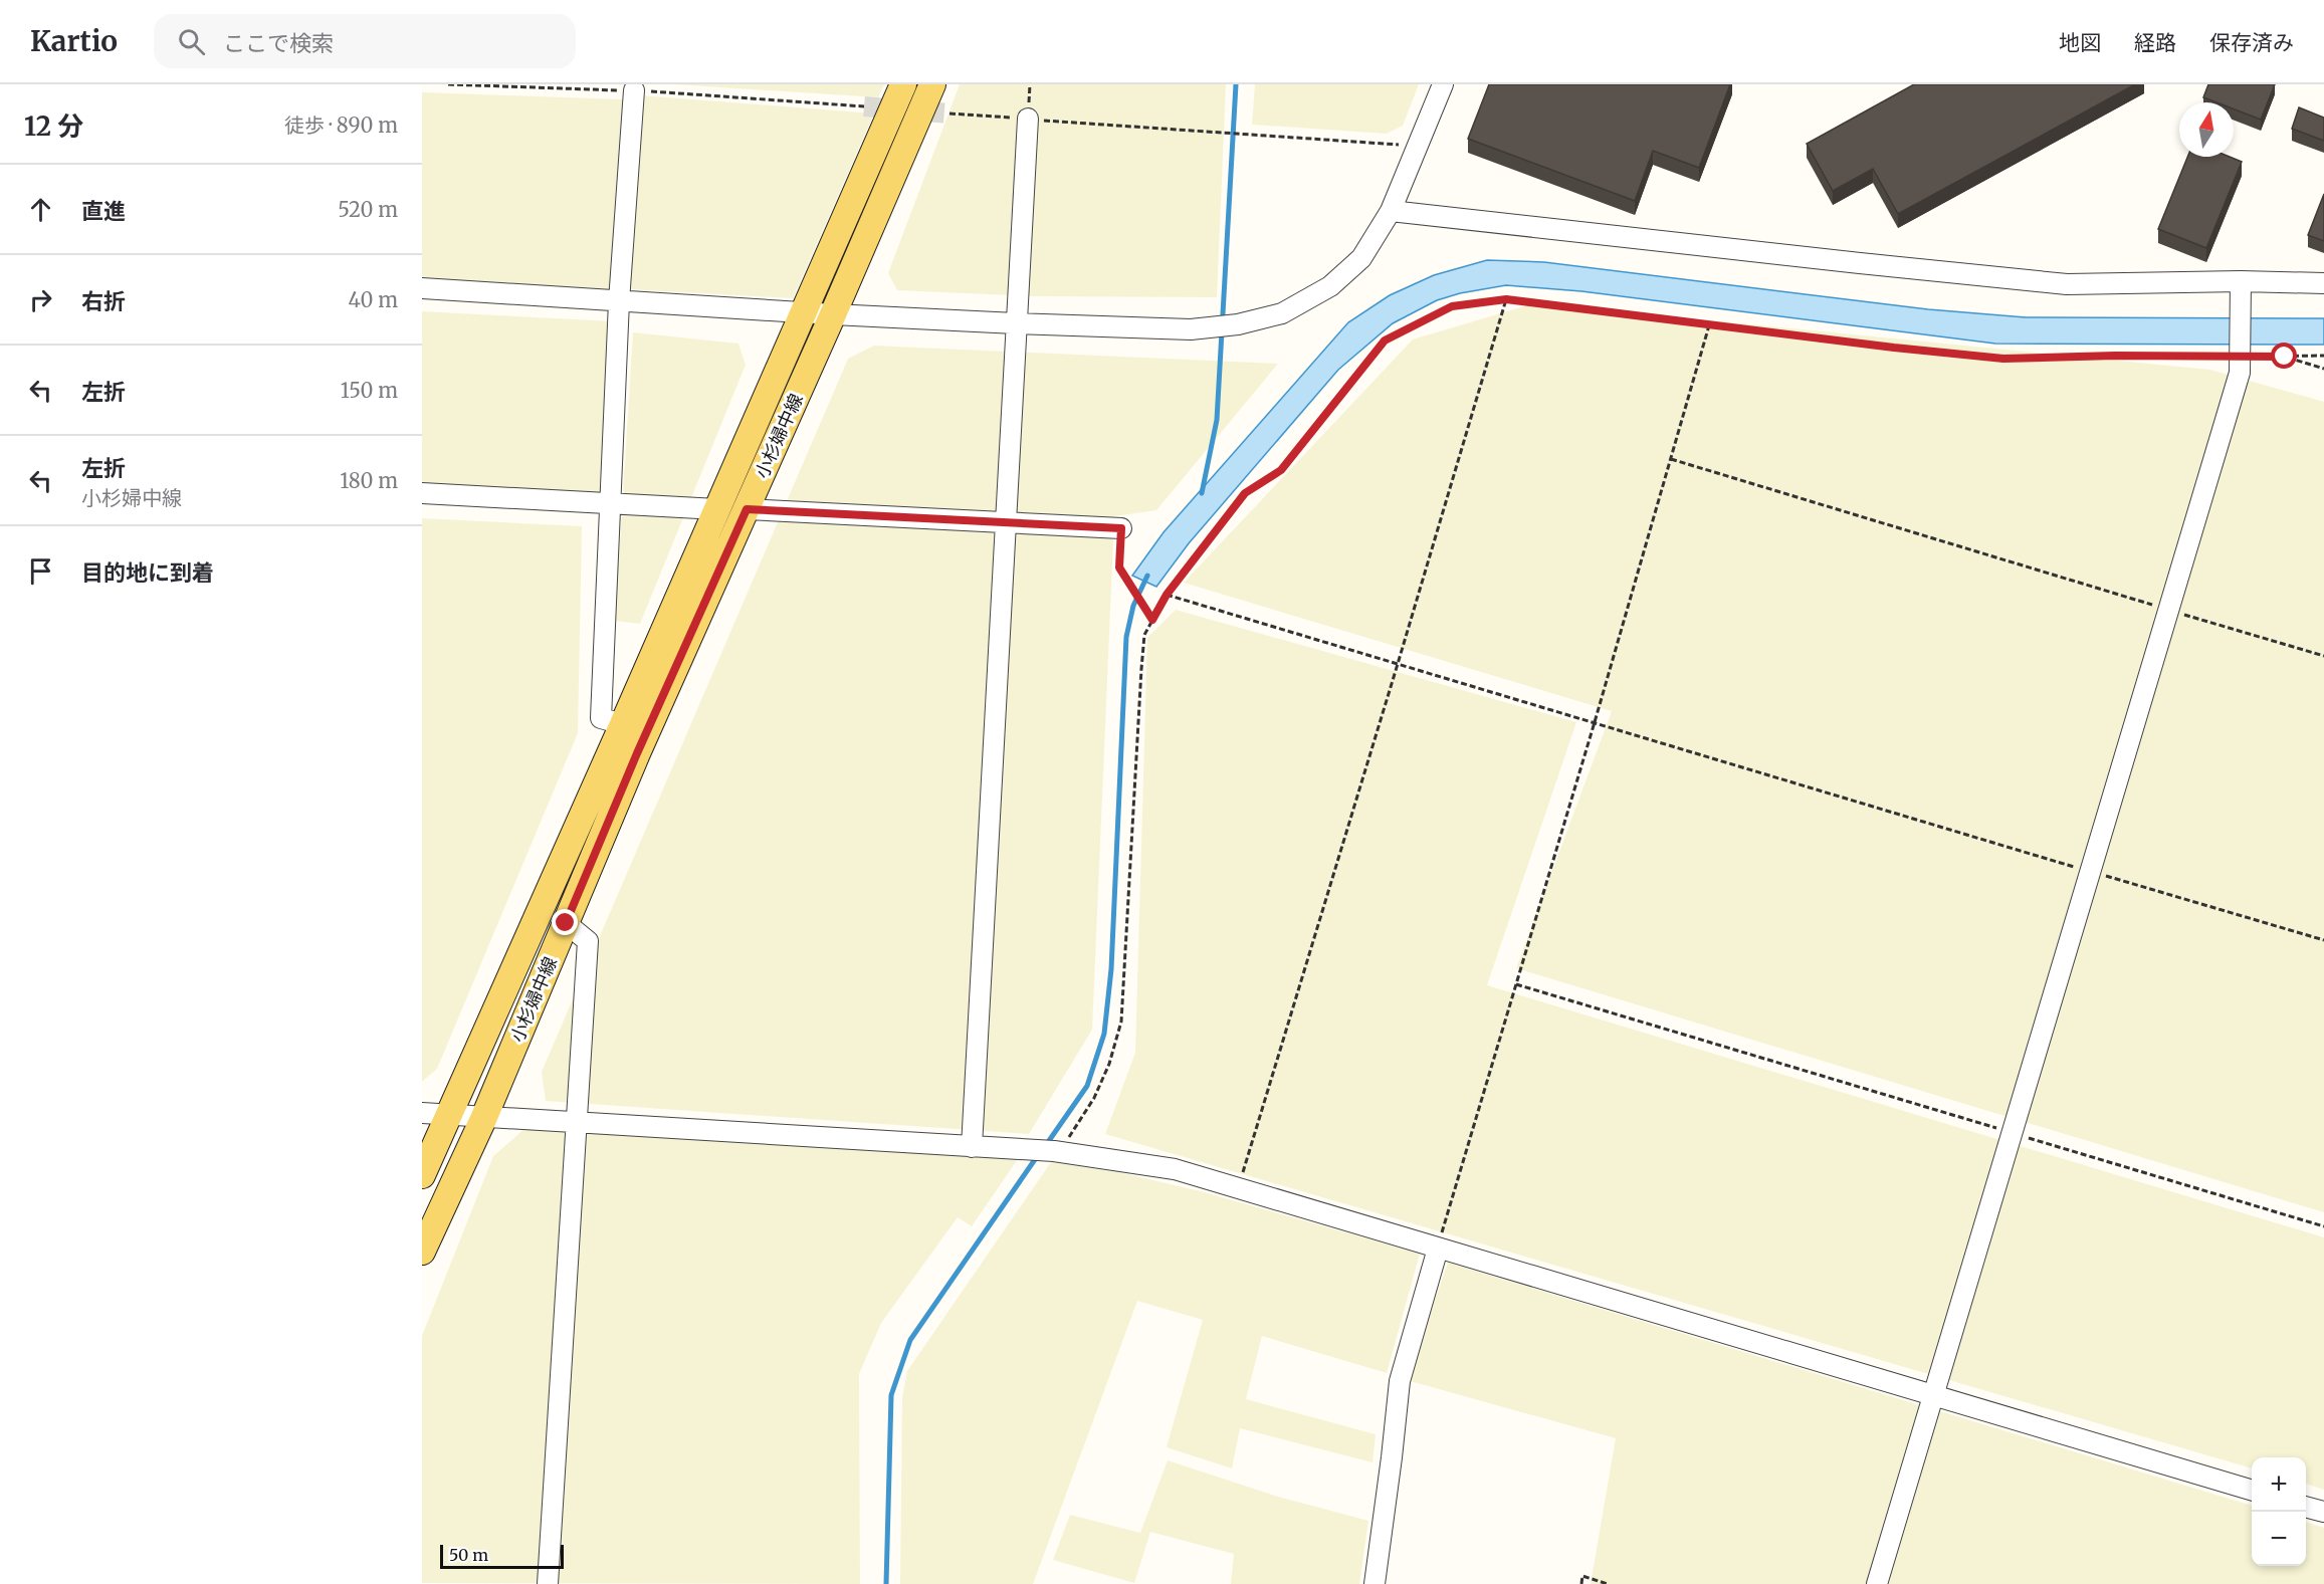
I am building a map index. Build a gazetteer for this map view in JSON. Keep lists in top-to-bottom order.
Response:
{
  "streets": {
    "main road": ["小杉婦中線"]
  },
  "scale_bar": "50 m",
  "north": "top",
  "page": {
    "header": "Kartio",
    "search": "ここで検索",
    "nav": ["地図", "経路", "保存済み"],
    "heading": ["12 分", "徒歩 · 890 m"],
    "list": [
      ["直進", "520 m"],
      ["右折", "40 m"],
      ["左折", "150 m"],
      ["左折", "小杉婦中線", "180 m"],
      "目的地に到着"
    ],
    "map_buttons": ["+", "−"],
    "scale": "50 m"
  }
}
